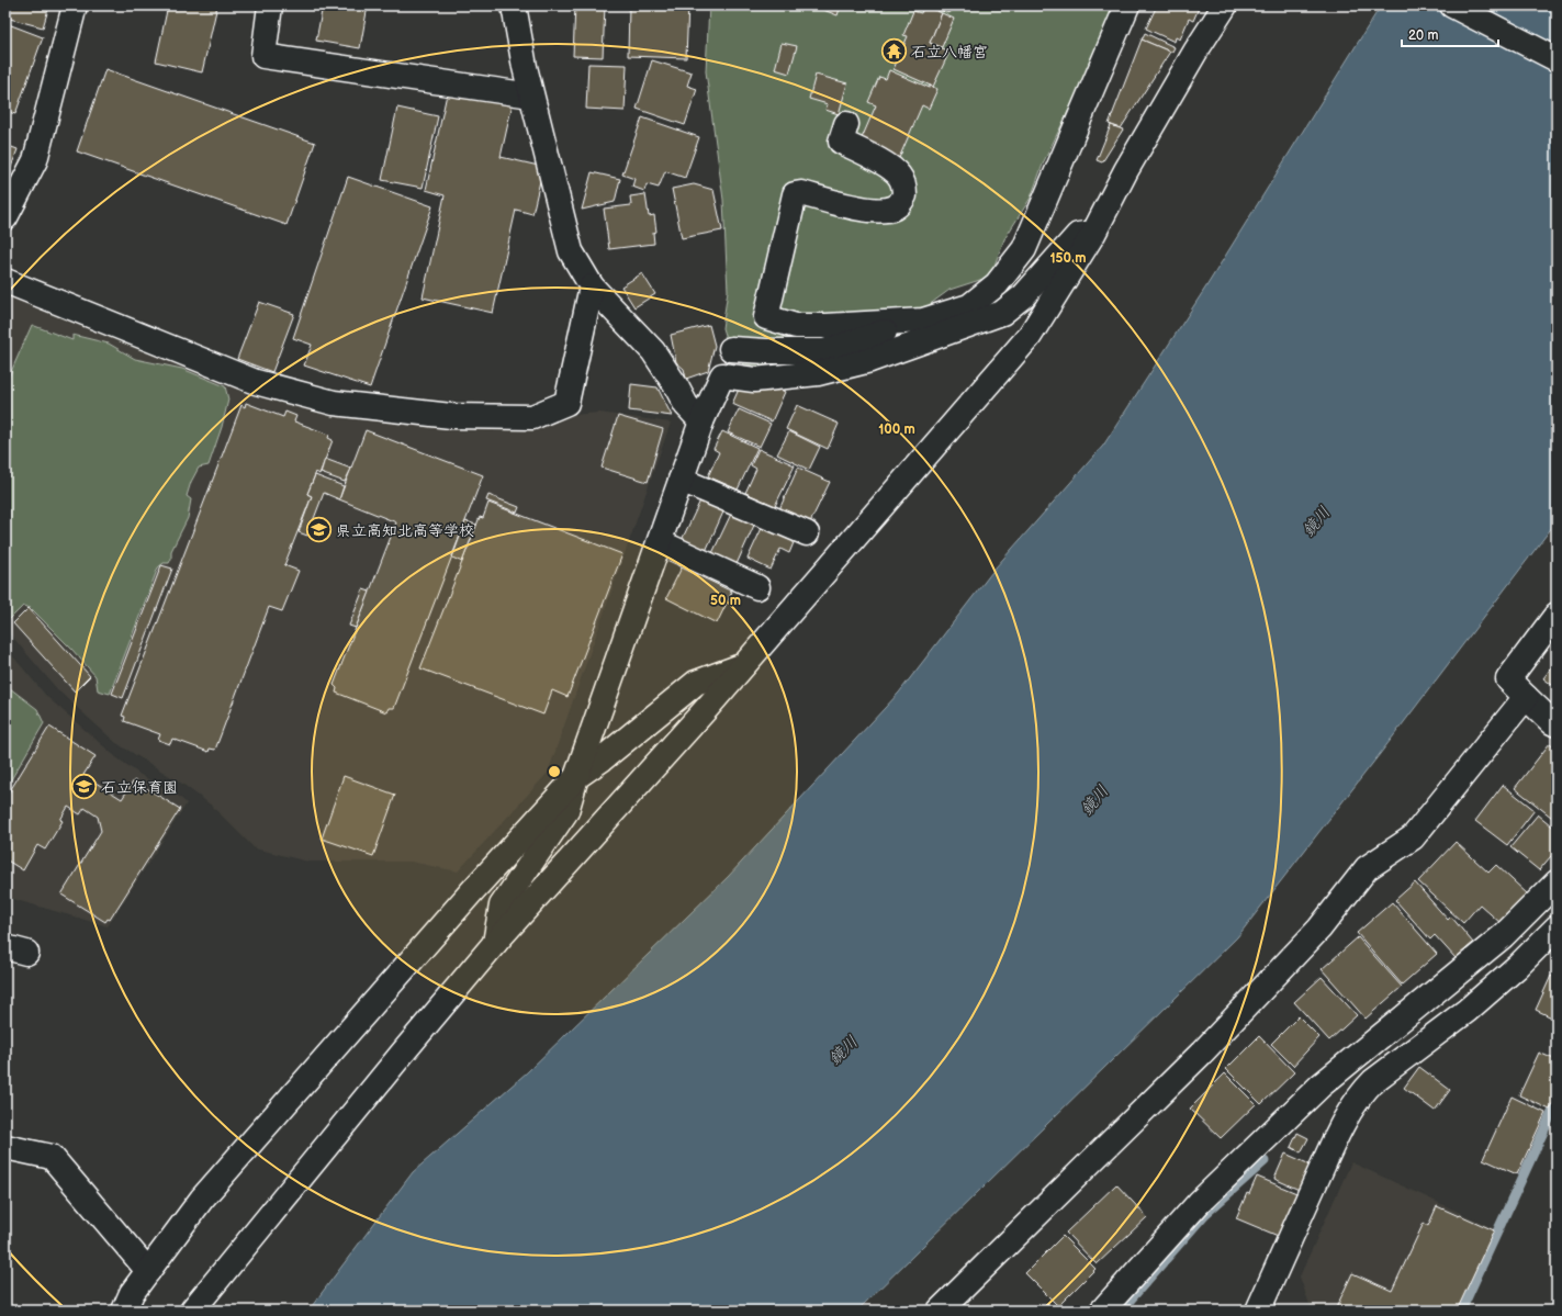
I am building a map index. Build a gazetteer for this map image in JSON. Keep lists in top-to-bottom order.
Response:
{
  "water": ["鏡川"],
  "places": {
    "temple": ["石立八幡宮"],
    "school or university": ["県立高知北高等学校", "石立保育園"]
  },
  "scale_bar": "20 m",
  "rings": ["150 m", "100 m", "50 m"]
}
